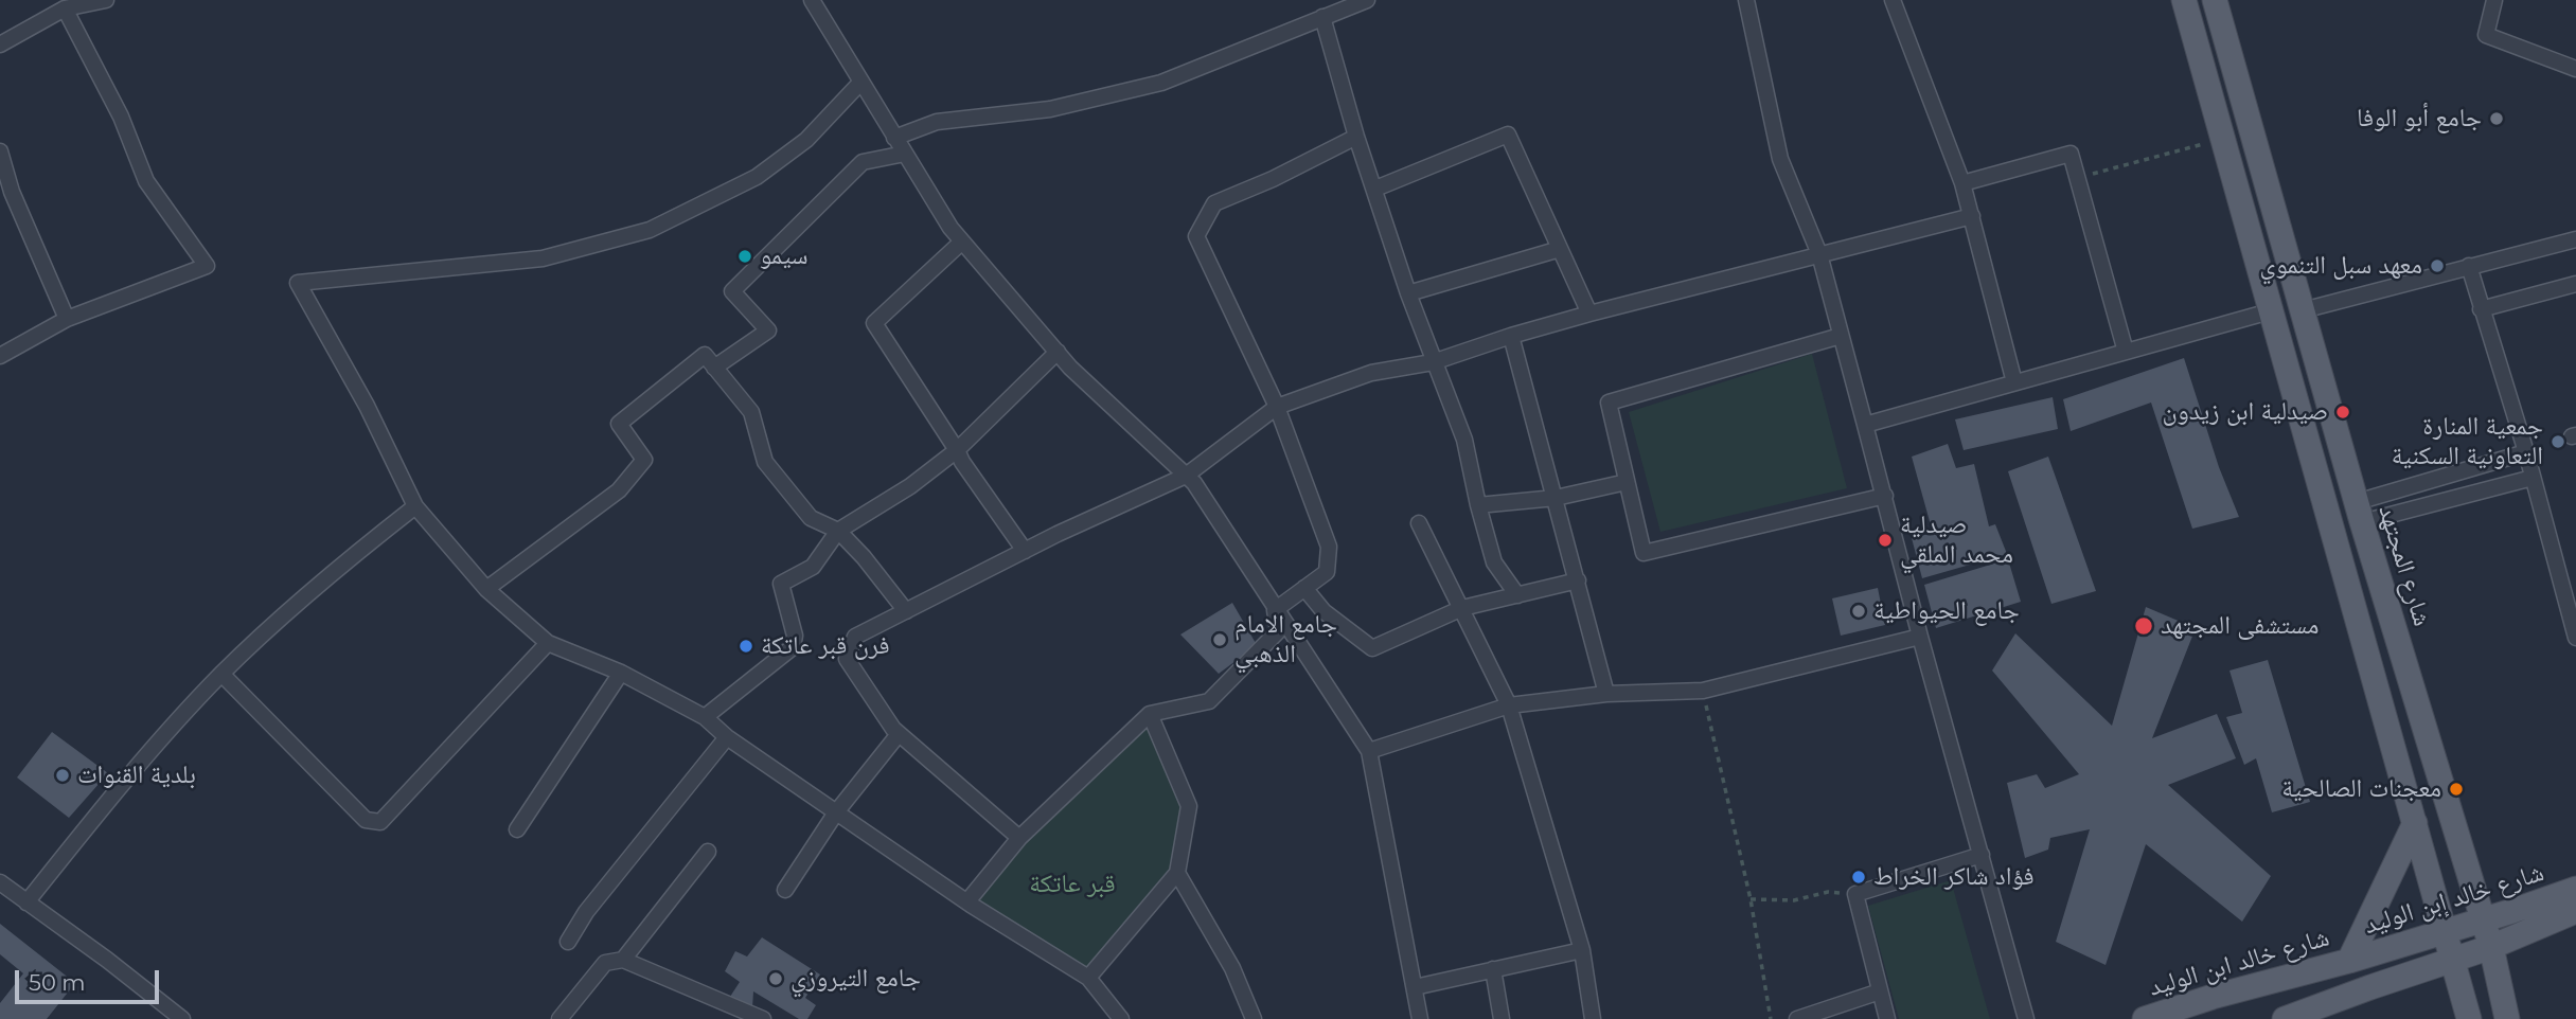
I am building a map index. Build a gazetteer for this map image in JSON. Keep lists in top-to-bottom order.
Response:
{
  "streets": {
    "main road": ["شارع المجتهد", "شارع خالد إبن الوليد", "شارع خالد ابن الوليد"]
  },
  "crossings": [
    ["شارع المجتهد", "شارع خالد إبن الوليد"],
    ["شارع خالد إبن الوليد", "شارع خالد ابن الوليد"]
  ],
  "parks": ["قبر عاتكة"],
  "places": [
    "جامع أبو الوفا",
    "سيمو",
    "معهد سبل التنموي",
    "صيدلية ابن زيدون",
    "جمعية المنارة التعاونية السكنية",
    "صيدلية محمد الملقي",
    "جامع الحيواطية",
    "مستشفى المجتهد",
    "جامع الامام الذهبي",
    "فرن قبر عاتكة",
    "بلدية القنوات",
    "معجنات الصالحية",
    "فؤاد شاكر الخراط",
    "جامع التيروزي"
  ],
  "scale_bar": "50 m"
}
